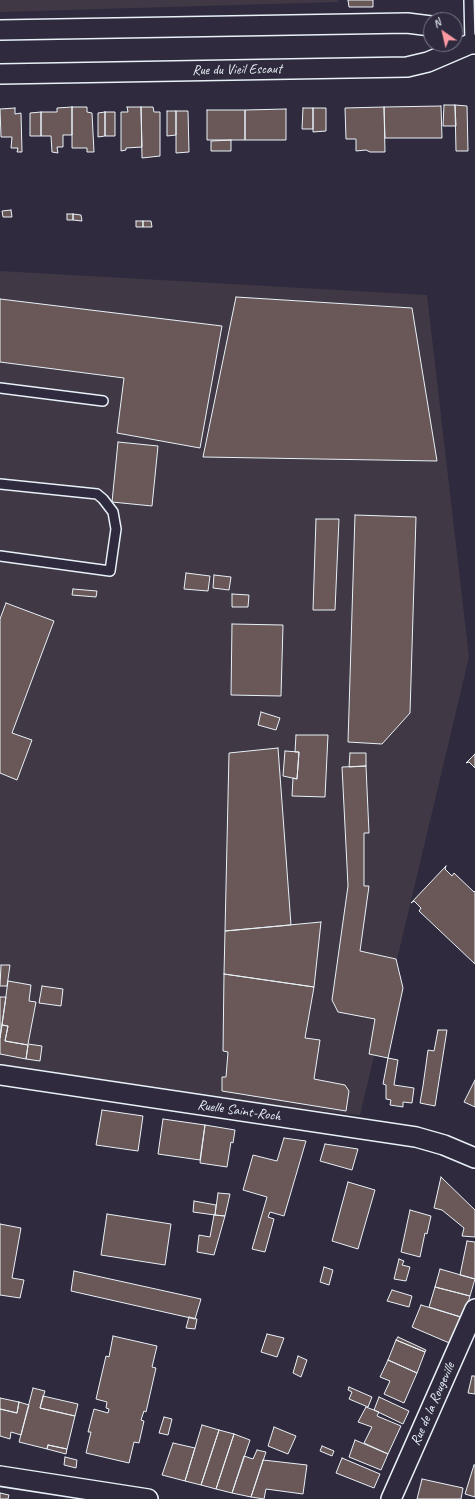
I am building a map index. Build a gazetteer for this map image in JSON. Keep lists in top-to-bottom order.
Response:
{
  "streets": {
    "street": ["Rue du Vieil Escaut", "Ruelle Saint-Roch", "Rue de la Rougeville"]
  },
  "north": "top left"
}
